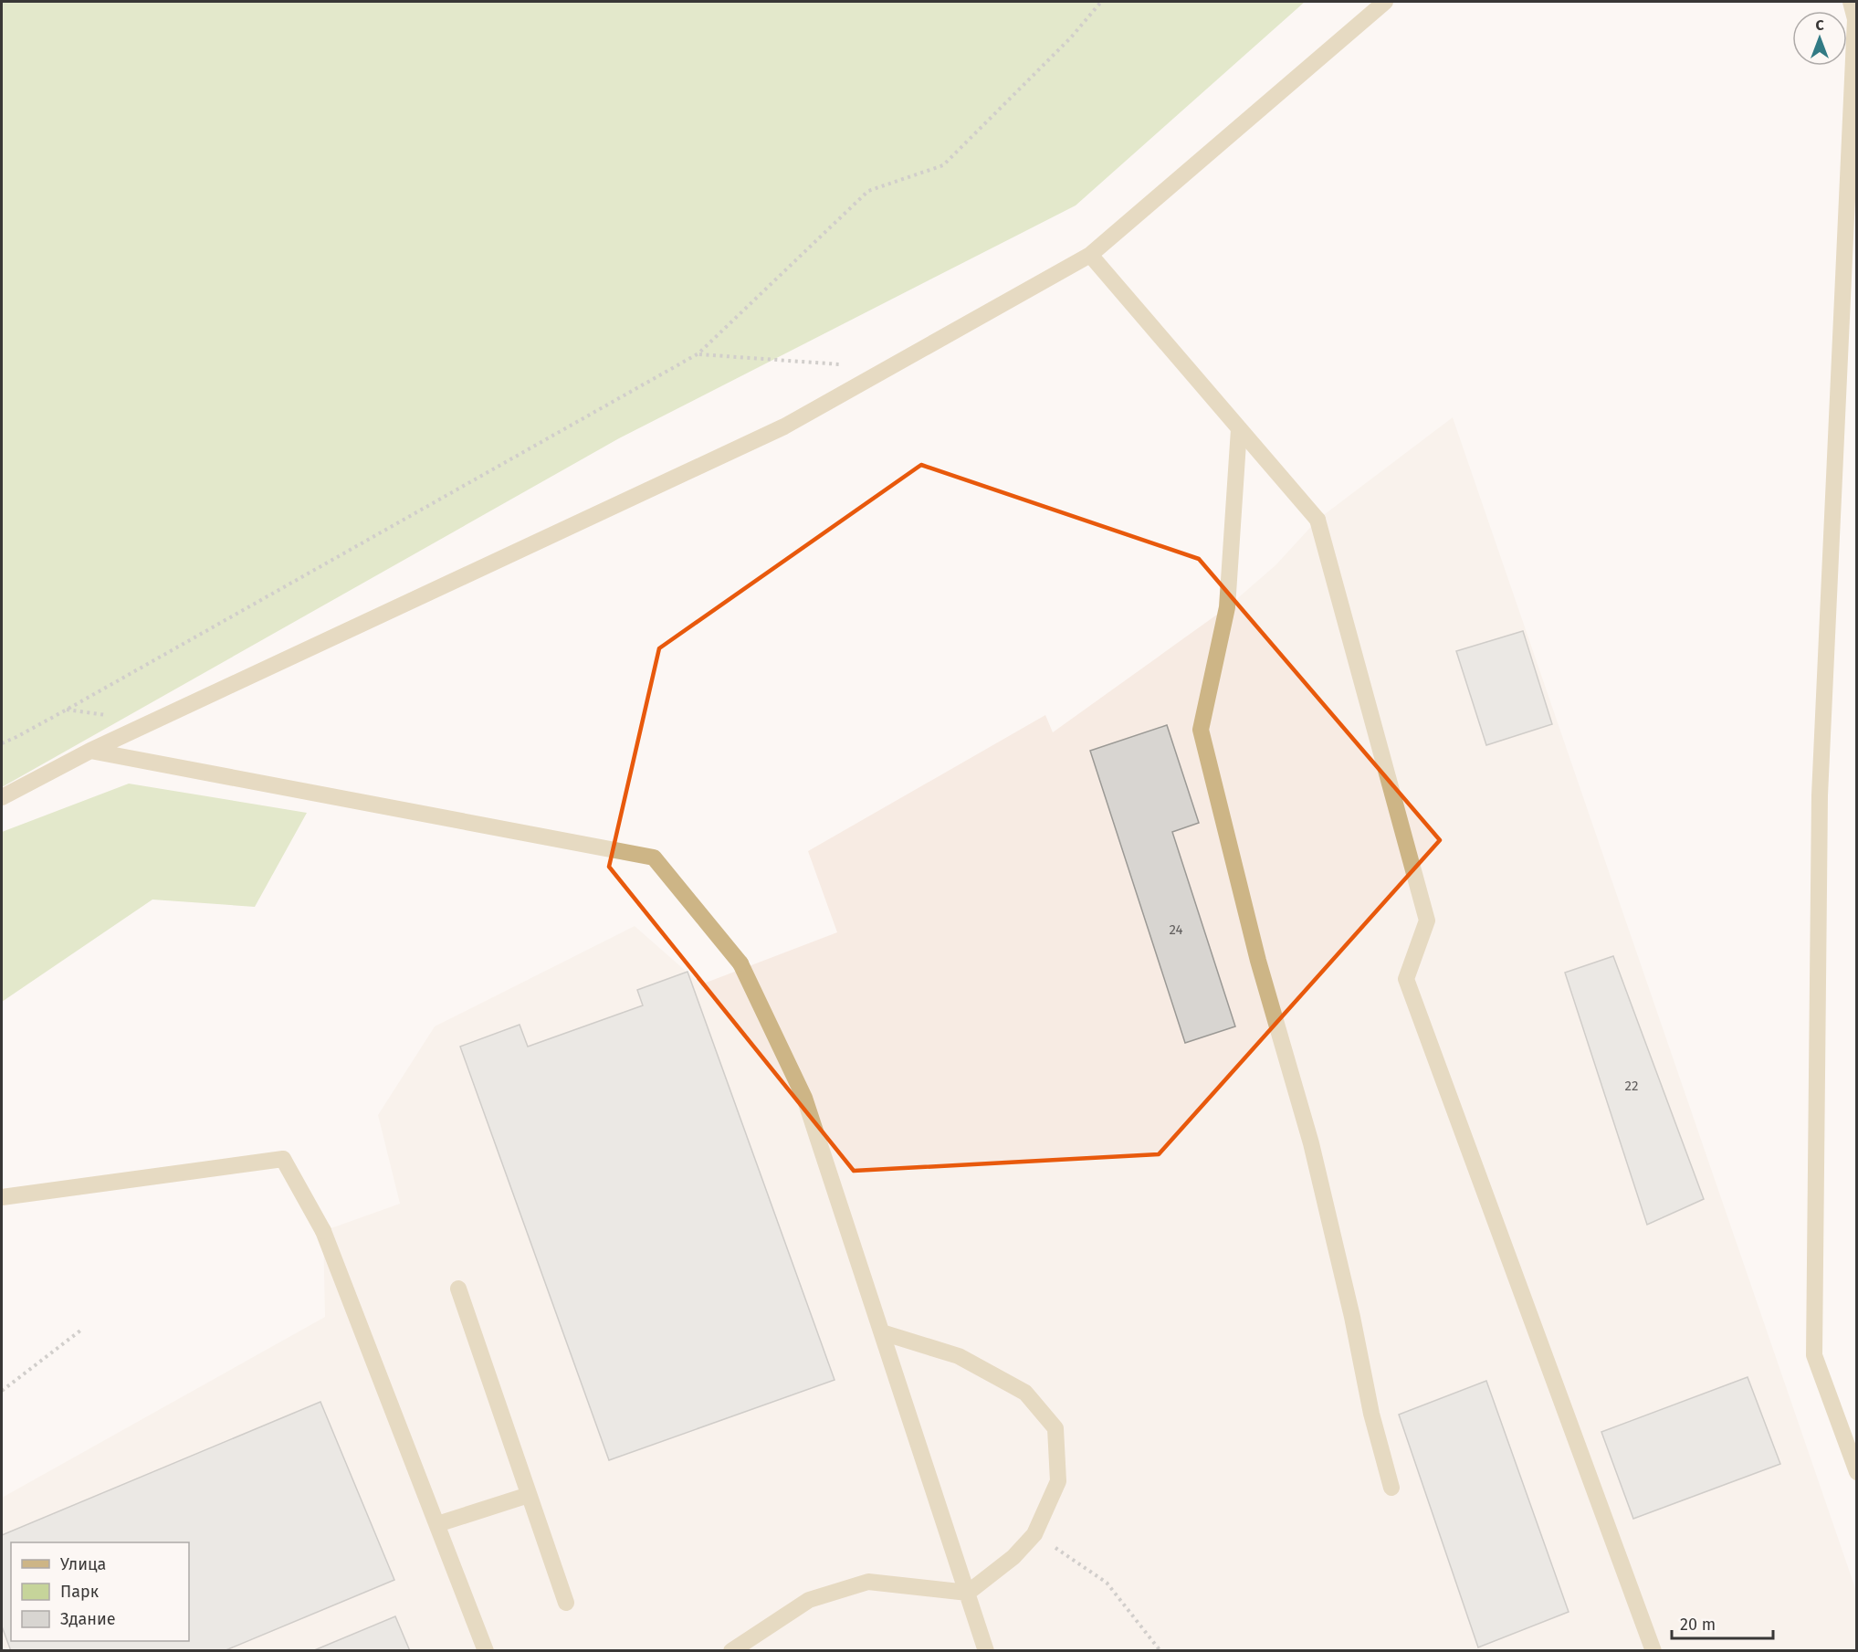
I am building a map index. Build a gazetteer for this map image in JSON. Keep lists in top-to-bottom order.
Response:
{
  "house_numbers": ["24", "22"],
  "legend": ["Улица", "Парк", "Здание"],
  "scale_bar": "20 m",
  "north": "top"
}
